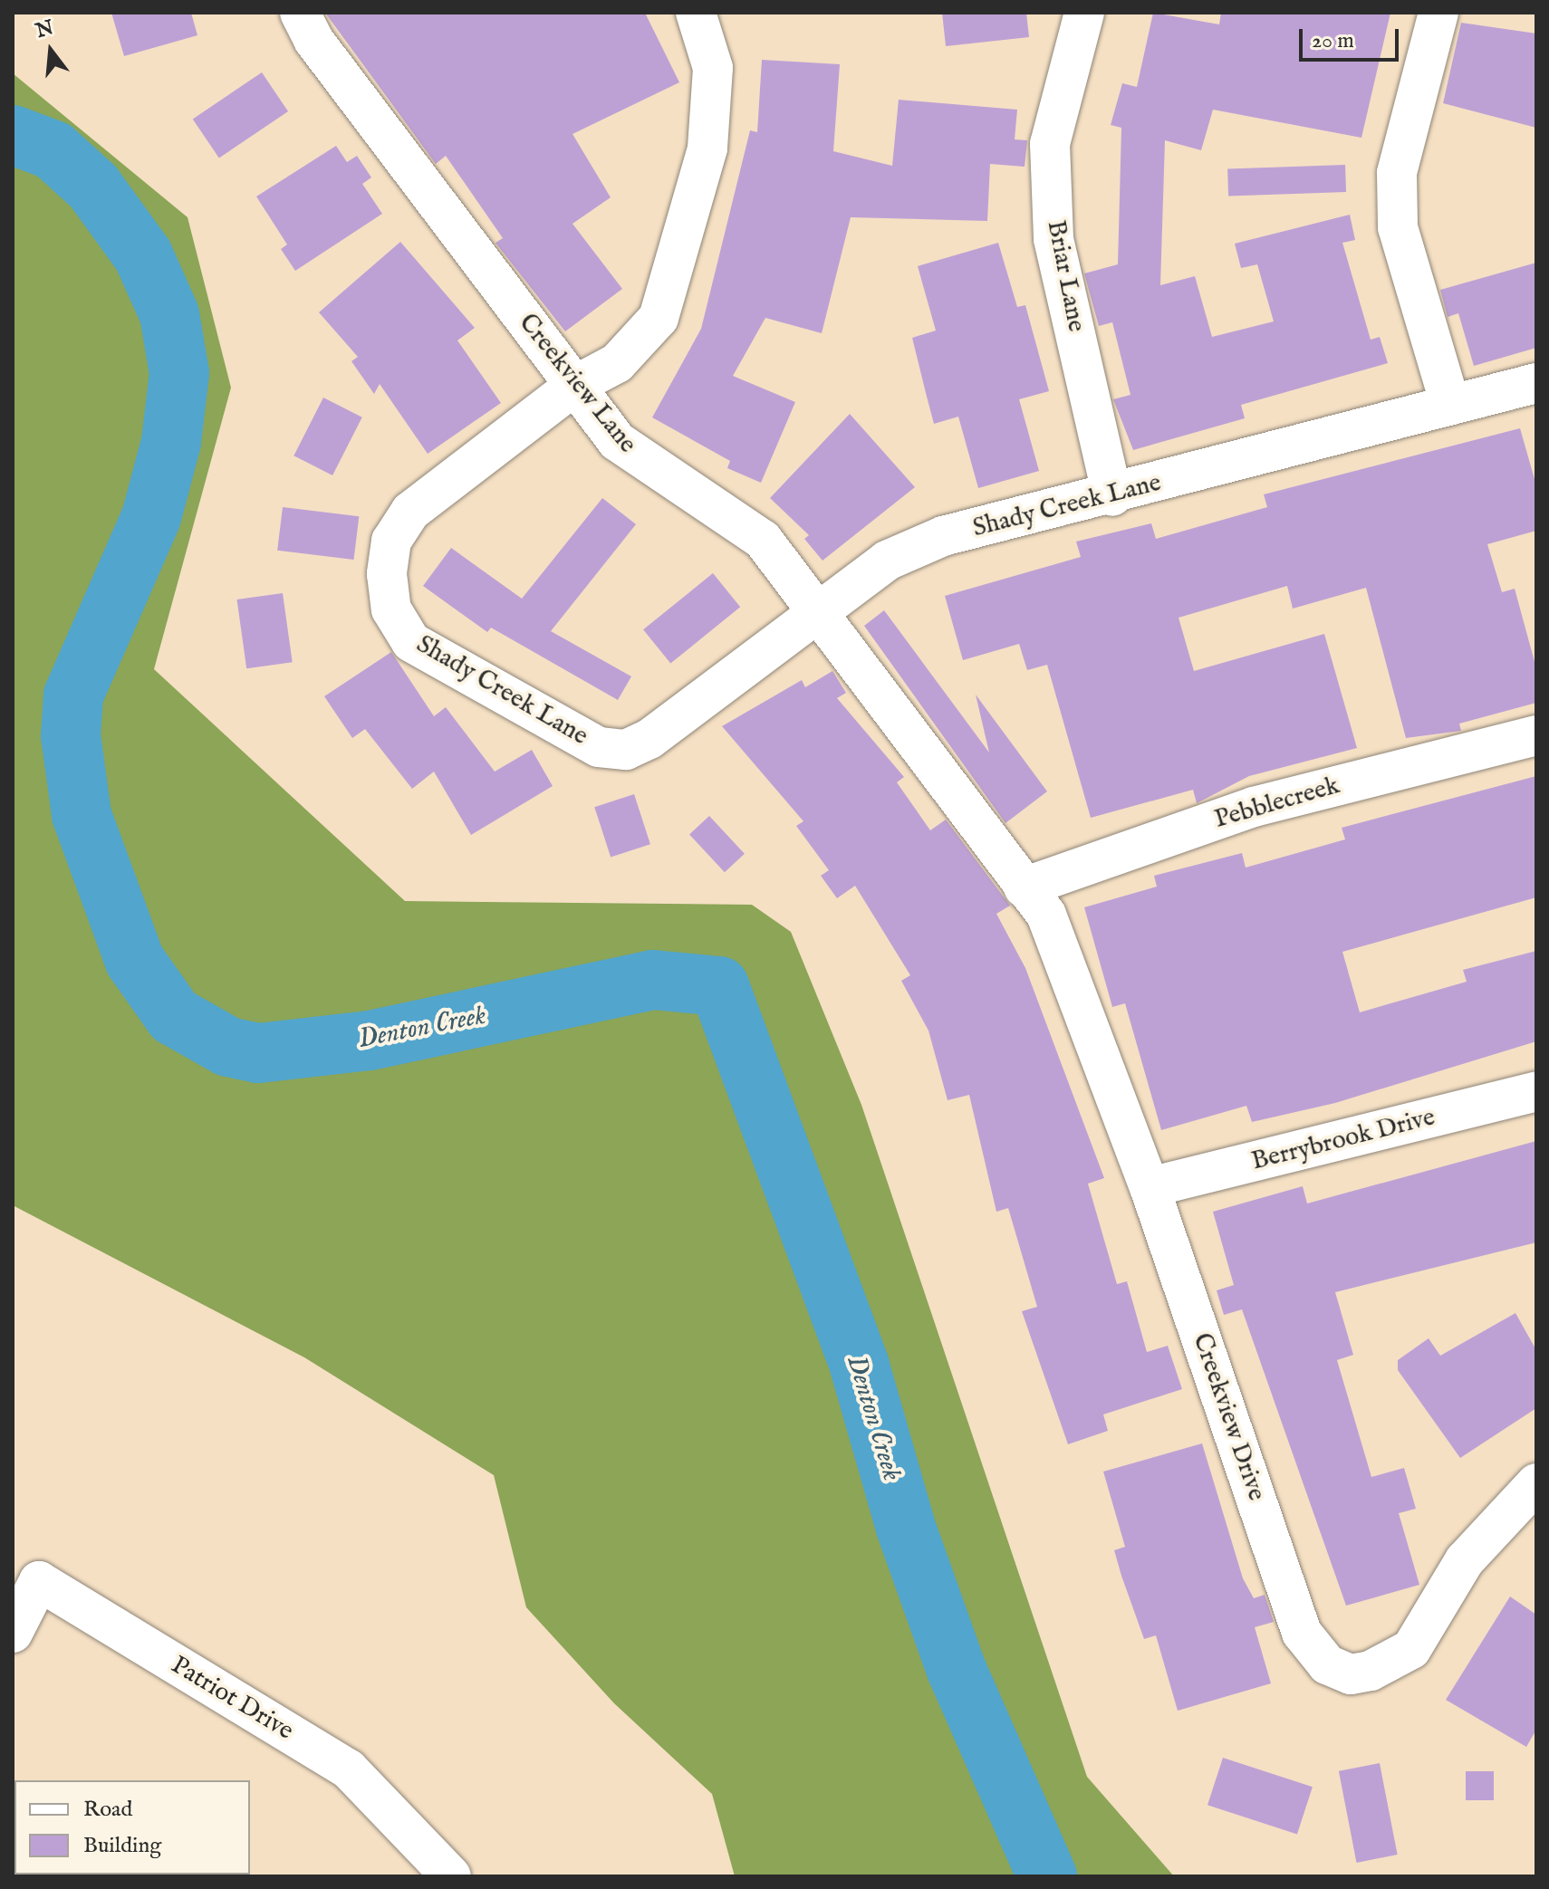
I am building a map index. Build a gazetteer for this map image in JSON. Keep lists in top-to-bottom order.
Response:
{
  "streets": {
    "street": [
      "Briar Lane",
      "Creekview Lane",
      "Shady Creek Lane",
      "Pebblecreek",
      "Berrybrook Drive",
      "Creekview Drive",
      "Patriot Drive"
    ]
  },
  "crossings": [
    ["Briar Lane", "Shady Creek Lane"],
    ["Creekview Lane", "Shady Creek Lane"],
    ["Creekview Lane", "Pebblecreek"],
    ["Creekview Lane", "Creekview Drive"],
    ["Pebblecreek", "Creekview Drive"],
    ["Berrybrook Drive", "Creekview Drive"]
  ],
  "water": ["Denton Creek"],
  "legend": ["Road", "Building"],
  "scale_bar": "20 m",
  "north": "top"
}
